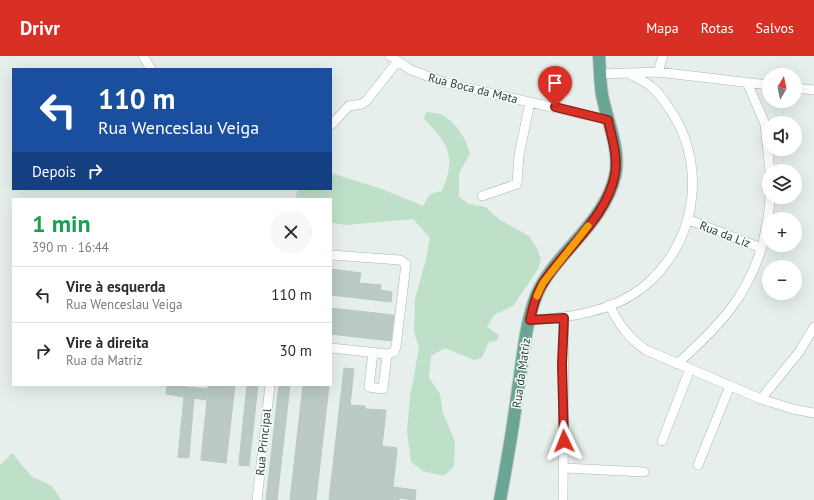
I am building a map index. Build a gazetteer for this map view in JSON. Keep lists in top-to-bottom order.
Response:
{
  "streets": {
    "main road": ["Rua da Matriz"],
    "street": ["Rua Boca da Mata", "Rua da Liz", "Rua Principal"]
  },
  "crossings": [
    ["Rua Boca da Mata", "Rua da Matriz"]
  ],
  "north": "top",
  "page": {
    "header": "Drivr",
    "nav": ["Mapa", "Rotas", "Salvos"],
    "map_buttons": ["+", "−"],
    "turn": ["110 m", "Rua Wenceslau Veiga"],
    "then": "Depois",
    "heading": ["1 min", "390 m · 16:44"],
    "list": [
      {
        "name": "Vire à esquerda",
        "note": "Rua Wenceslau Veiga",
        "value": "110 m"
      },
      {
        "name": "Vire à direita",
        "note": "Rua da Matriz",
        "value": "30 m"
      }
    ]
  }
}
